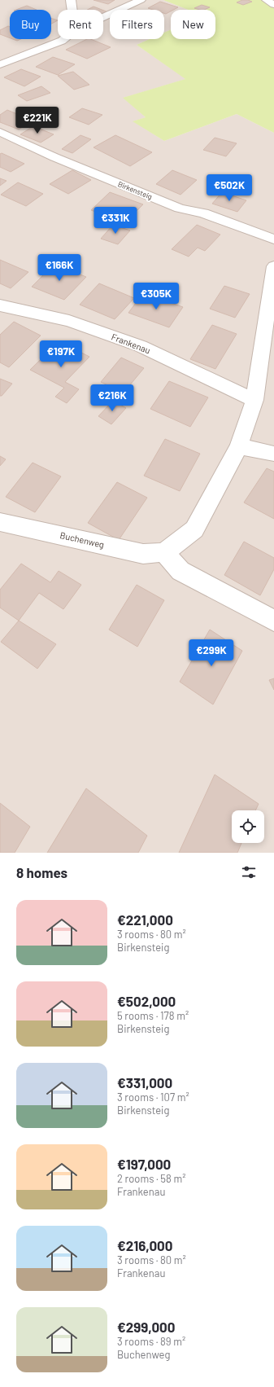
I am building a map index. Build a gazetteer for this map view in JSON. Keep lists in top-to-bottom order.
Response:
{
  "streets": {
    "street": ["Birkensteig", "Frankenau", "Buchenweg"]
  },
  "page": {
    "chip": [
      "Buy",
      "Rent",
      "Filters",
      "New"
    ],
    "price": [
      "€221K",
      "€502K",
      "€331K",
      "€166K",
      "€305K",
      "€197K",
      "€216K",
      "€299K"
    ],
    "heading": "8 homes",
    "list": [
      {
        "name": "€221,000",
        "note": "3 rooms · 80 m² · Birkensteig"
      },
      {
        "name": "€502,000",
        "note": "5 rooms · 178 m² · Birkensteig"
      },
      {
        "name": "€331,000",
        "note": "3 rooms · 107 m² · Birkensteig"
      },
      {
        "name": "€197,000",
        "note": "2 rooms · 58 m² · Frankenau"
      },
      {
        "name": "€216,000",
        "note": "3 rooms · 80 m² · Frankenau"
      },
      {
        "name": "€299,000",
        "note": "3 rooms · 89 m² · Buchenweg"
      }
    ]
  }
}
